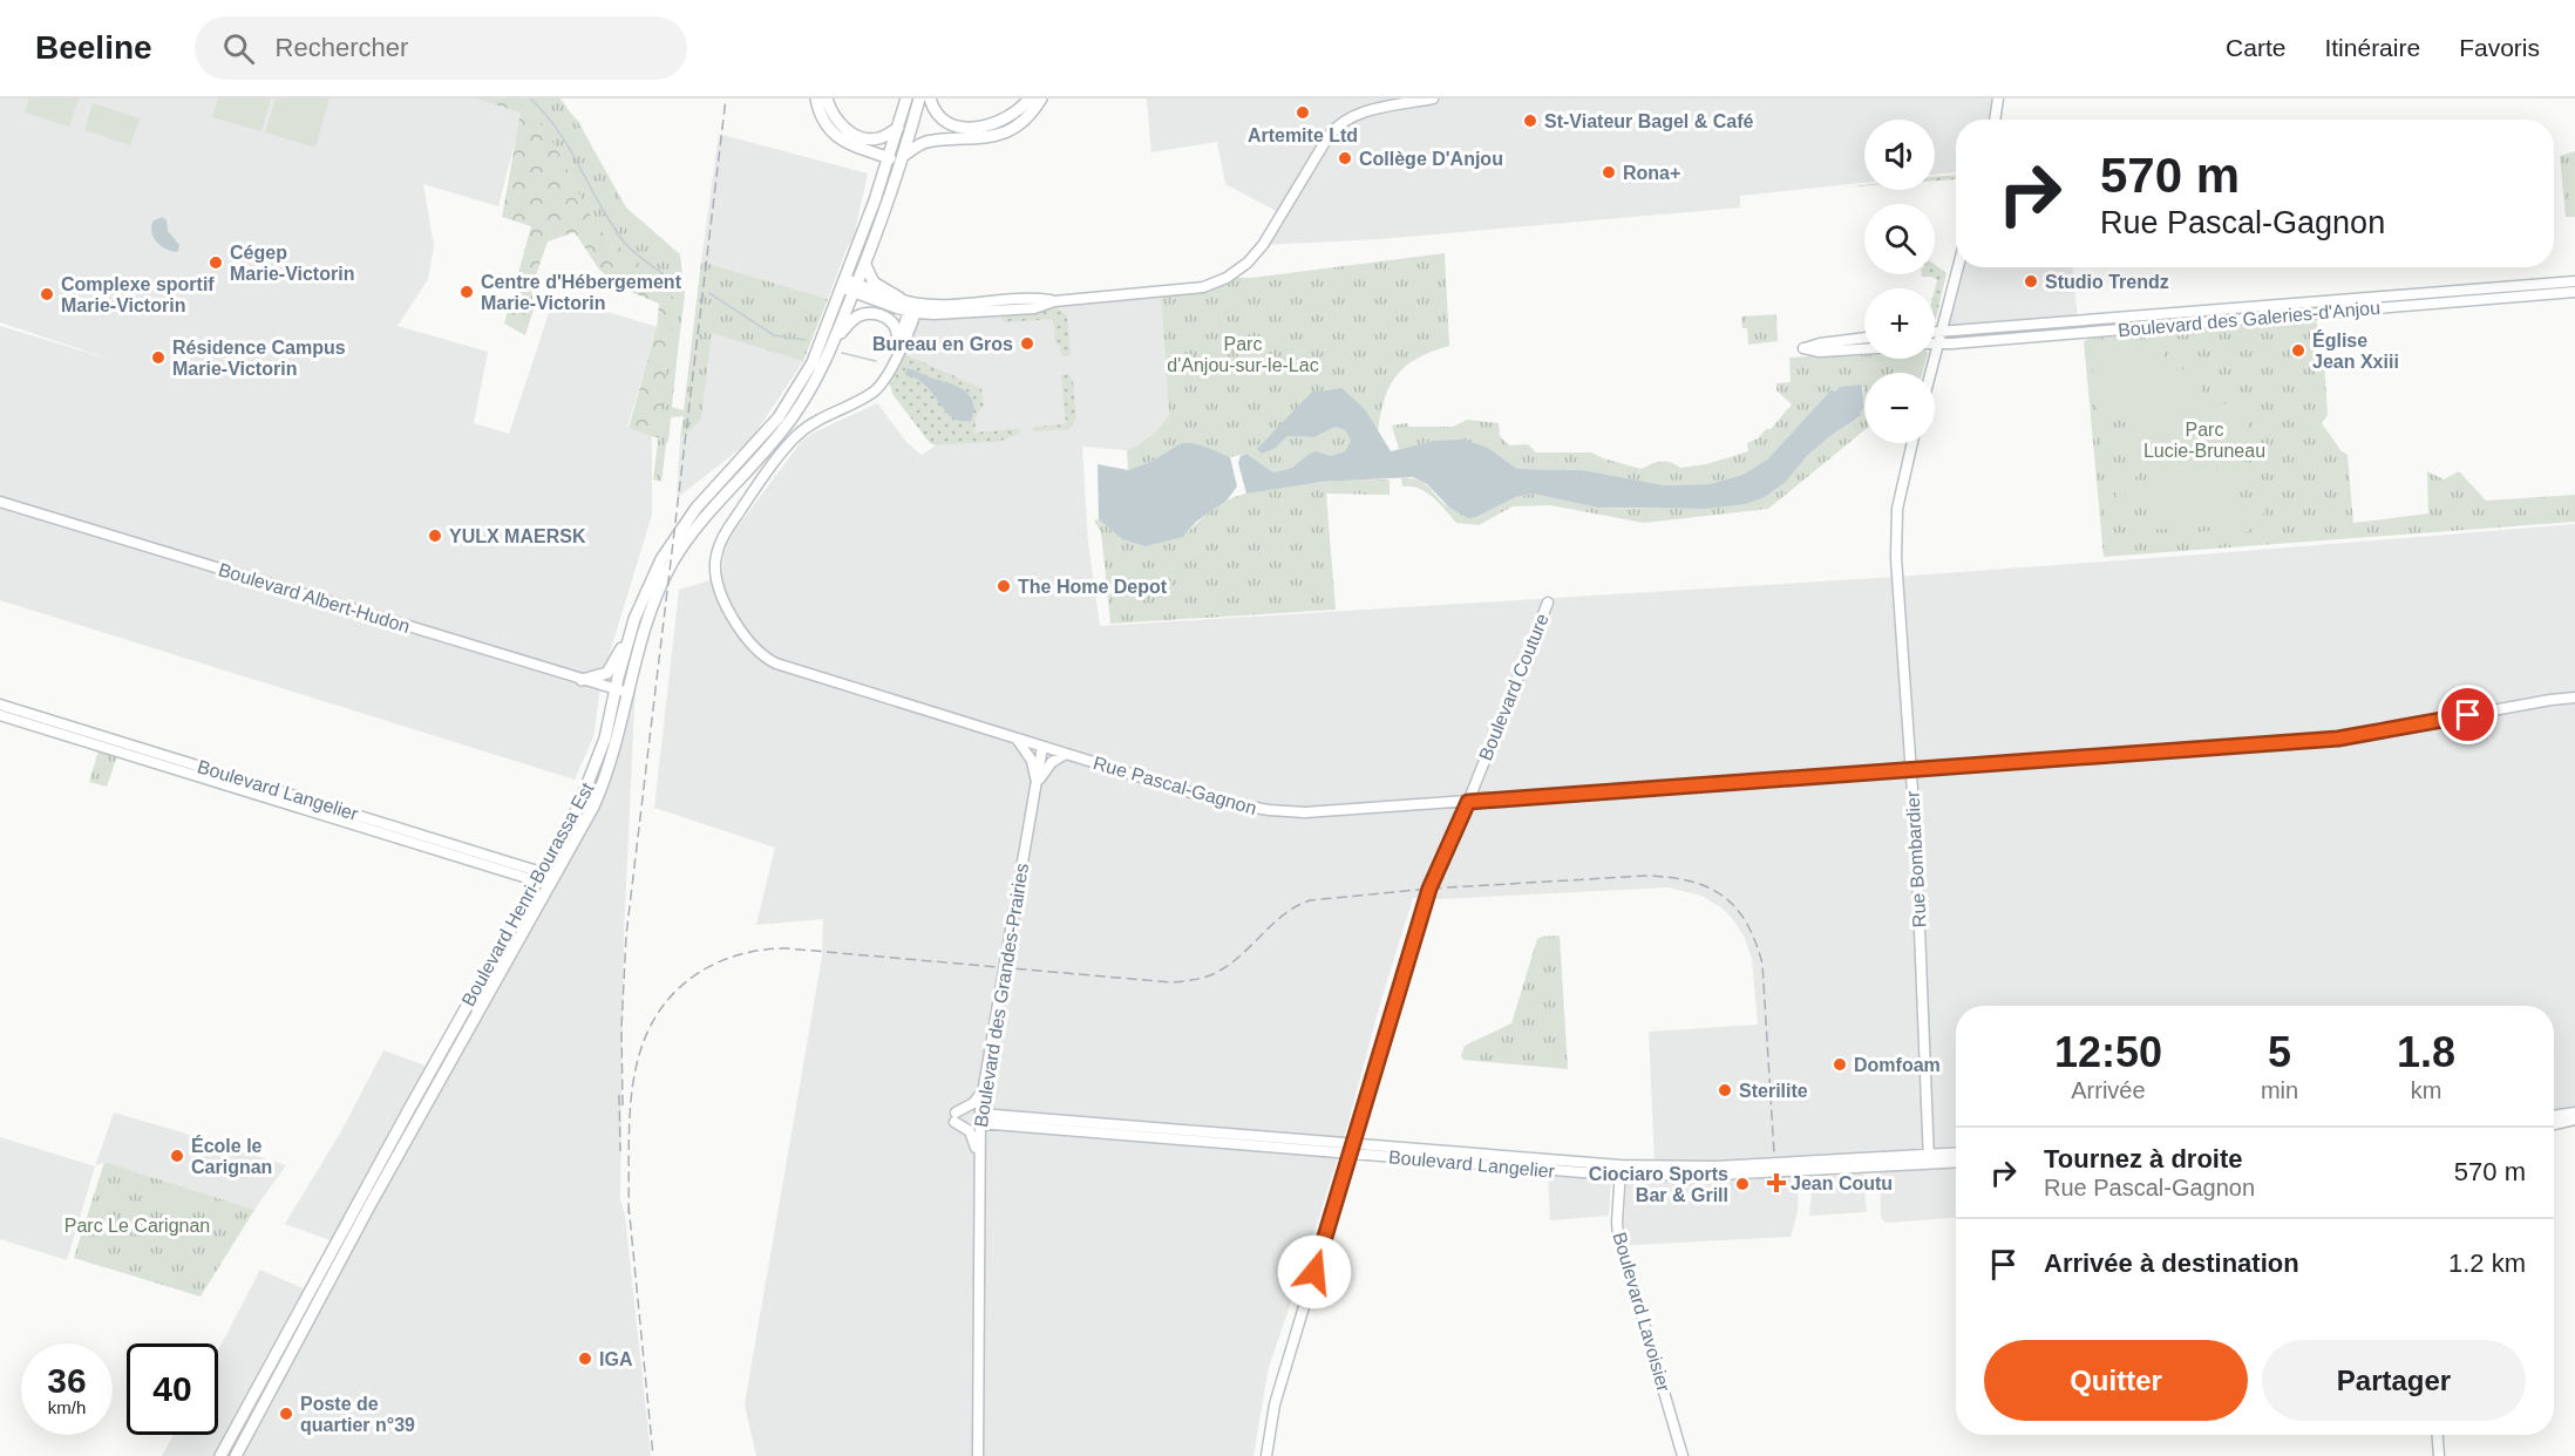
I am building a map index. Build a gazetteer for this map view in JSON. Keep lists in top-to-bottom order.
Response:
{
  "streets": {
    "main road": ["Boulevard Henri-Bourassa Est"],
    "street": [
      "Boulevard des Galeries-d'Anjou",
      "Boulevard Albert-Hudon",
      "Boulevard Couture",
      "Rue Pascal-Gagnon",
      "Boulevard Langelier",
      "Rue Bombardier",
      "Boulevard des Grandes-Prairies",
      "Boulevard Lavoisier"
    ]
  },
  "crossings": [
    ["Boulevard Albert-Hudon", "Boulevard Henri-Bourassa Est"],
    ["Boulevard Couture", "Rue Pascal-Gagnon"],
    ["Boulevard Couture", "Boulevard Langelier"],
    ["Rue Pascal-Gagnon", "Rue Bombardier"],
    ["Rue Pascal-Gagnon", "Boulevard des Grandes-Prairies"],
    ["Boulevard Langelier", "Rue Bombardier"],
    ["Boulevard Langelier", "Boulevard Henri-Bourassa Est"],
    ["Boulevard Langelier", "Boulevard des Grandes-Prairies"],
    ["Boulevard Langelier", "Boulevard Lavoisier"]
  ],
  "parks": ["Parc d'Anjou-sur-le-Lac", "Parc Lucie-Bruneau", "Parc Le Carignan"],
  "places": {
    "other": [
      "Artemite Ltd",
      "St-Viateur Bagel & Café",
      "Collège D'Anjou",
      "Rona+",
      "Cégep Marie-Victorin",
      "Studio Trendz",
      "Centre d'Hébergement Marie-Victorin",
      "Complexe sportif Marie-Victorin",
      "Bureau en Gros",
      "Église Jean Xxiii",
      "Résidence Campus Marie-Victorin",
      "YULX MAERSK",
      "The Home Depot",
      "Domfoam",
      "Sterilite",
      "École le Carignan",
      "Ciociaro Sports Bar & Grill",
      "IGA",
      "Poste de quartier n°39"
    ],
    "health": ["Jean Coutu"]
  },
  "page": {
    "header": "Beeline",
    "search": "Rechercher",
    "nav": ["Carte", "Itinéraire", "Favoris"],
    "map_buttons": ["+", "−"],
    "turn": ["570 m", "Rue Pascal-Gagnon"],
    "eta": [
      "12:50",
      "Arrivée",
      "5",
      "min",
      "1.8",
      "km"
    ],
    "list": [
      {
        "name": "Tournez à droite",
        "note": "Rue Pascal-Gagnon",
        "value": "570 m"
      },
      {
        "name": "Arrivée à destination",
        "value": "1.2 km"
      }
    ],
    "buttons": ["Quitter", "Partager"],
    "speed": "36 km/h",
    "limit": "40"
  }
}
